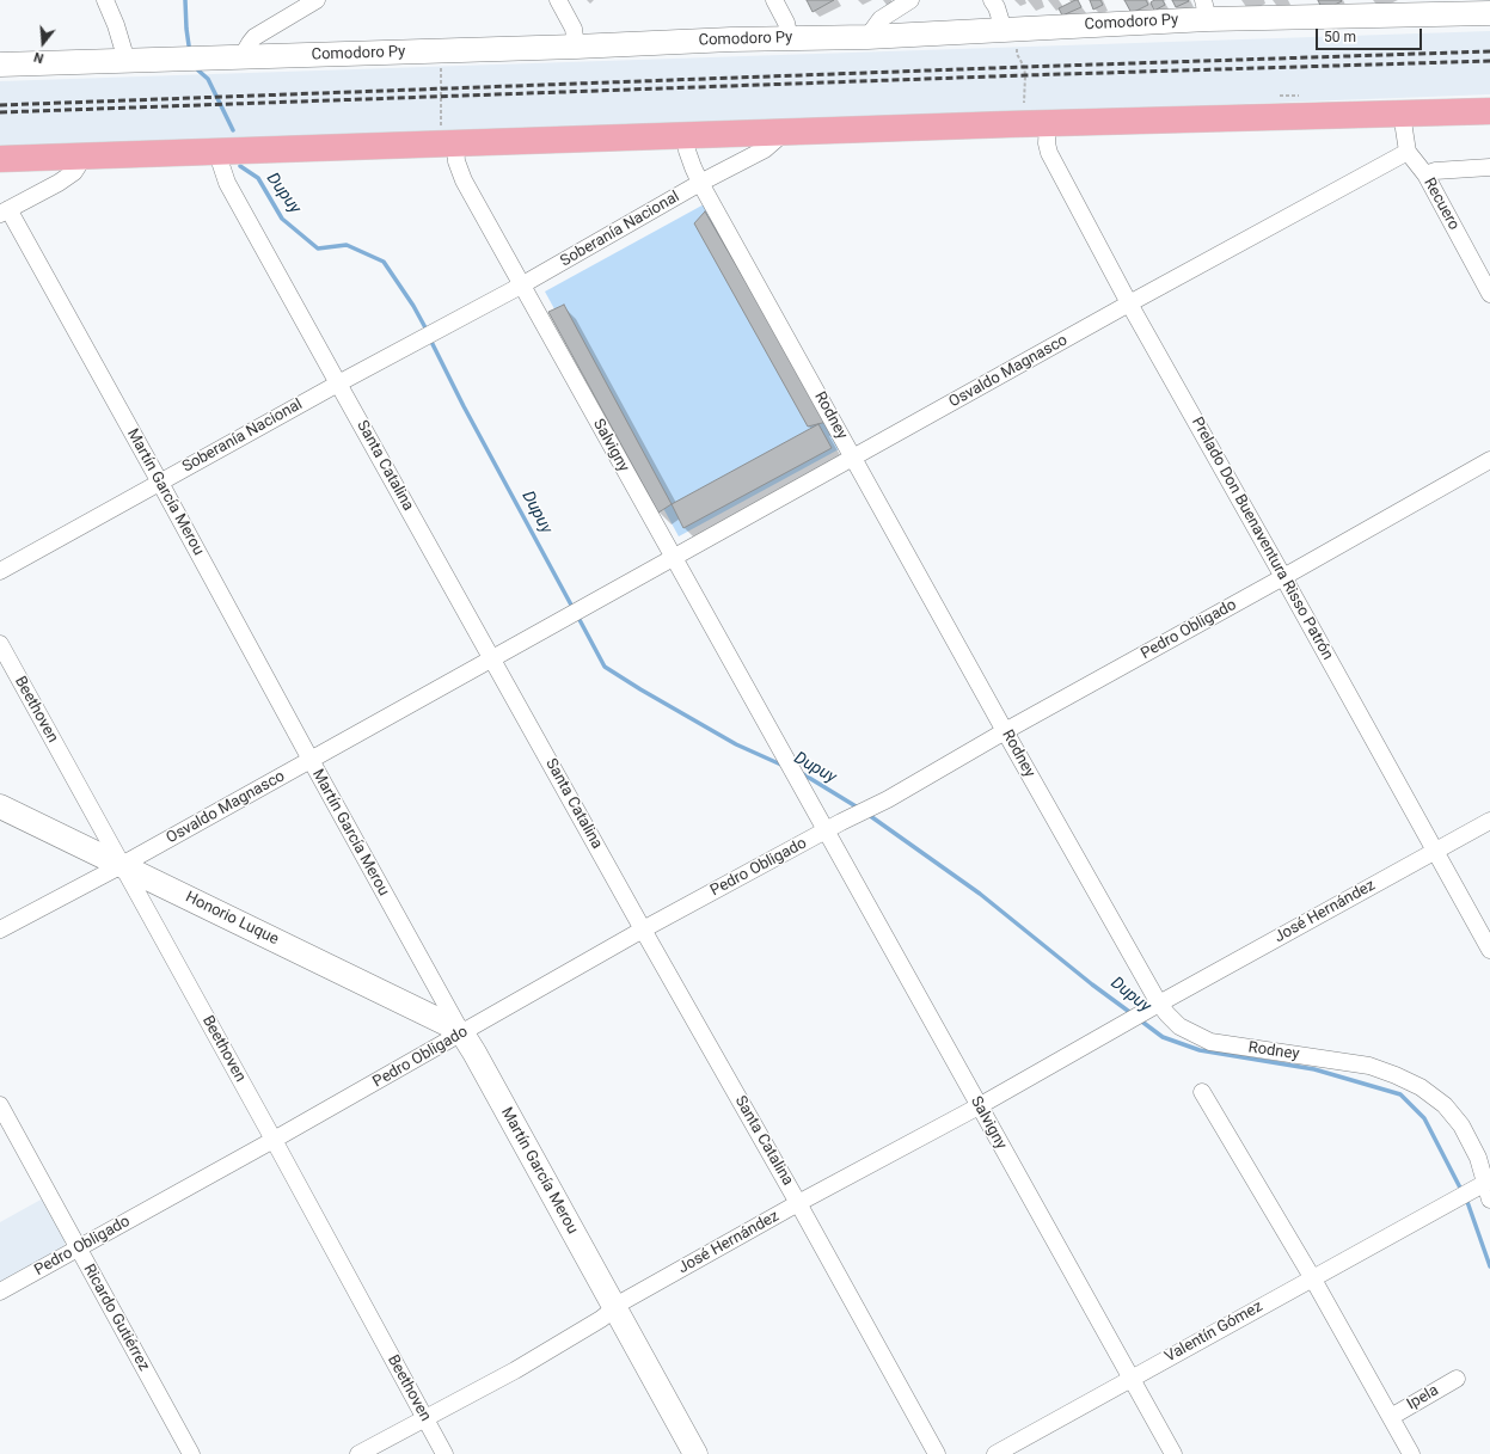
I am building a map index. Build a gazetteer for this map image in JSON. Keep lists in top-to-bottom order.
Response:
{
  "streets": {
    "main road": ["Comodoro Py", "Martín García Merou", "Honorio Luque"],
    "street": [
      "Recuero",
      "Soberanía Nacional",
      "Osvaldo Magnasco",
      "Rodney",
      "Salvigny",
      "Santa Catalina",
      "Prelado Don Buenaventura Risso Patrón",
      "Pedro Obligado",
      "Beethoven",
      "José Hernández",
      "Ricardo Gutiérrez",
      "Valentín Gómez",
      "Ipela"
    ]
  },
  "crossings": [
    ["Recuero", "Osvaldo Magnasco"],
    ["Soberanía Nacional", "Rodney"],
    ["Soberanía Nacional", "Salvigny"],
    ["Soberanía Nacional", "Santa Catalina"],
    ["Soberanía Nacional", "Martín García Merou"],
    ["Osvaldo Magnasco", "Rodney"],
    ["Osvaldo Magnasco", "Salvigny"],
    ["Osvaldo Magnasco", "Santa Catalina"],
    ["Osvaldo Magnasco", "Martín García Merou"],
    ["Osvaldo Magnasco", "Prelado Don Buenaventura Risso Patrón"],
    ["Osvaldo Magnasco", "Beethoven"],
    ["Osvaldo Magnasco", "Honorio Luque"],
    ["Rodney", "Pedro Obligado"],
    ["Rodney", "José Hernández"],
    ["Rodney", "Valentín Gómez"],
    ["Salvigny", "Pedro Obligado"],
    ["Salvigny", "José Hernández"],
    ["Salvigny", "Valentín Gómez"],
    ["Santa Catalina", "Pedro Obligado"],
    ["Santa Catalina", "José Hernández"],
    ["Martín García Merou", "Pedro Obligado"],
    ["Martín García Merou", "José Hernández"],
    ["Martín García Merou", "Honorio Luque"],
    ["Prelado Don Buenaventura Risso Patrón", "Pedro Obligado"],
    ["Prelado Don Buenaventura Risso Patrón", "José Hernández"],
    ["Pedro Obligado", "Beethoven"],
    ["Pedro Obligado", "Honorio Luque"],
    ["Pedro Obligado", "Ricardo Gutiérrez"],
    ["Beethoven", "José Hernández"],
    ["Beethoven", "Honorio Luque"]
  ],
  "water": ["Dupuy"],
  "scale_bar": "50 m",
  "north": "bottom"
}
